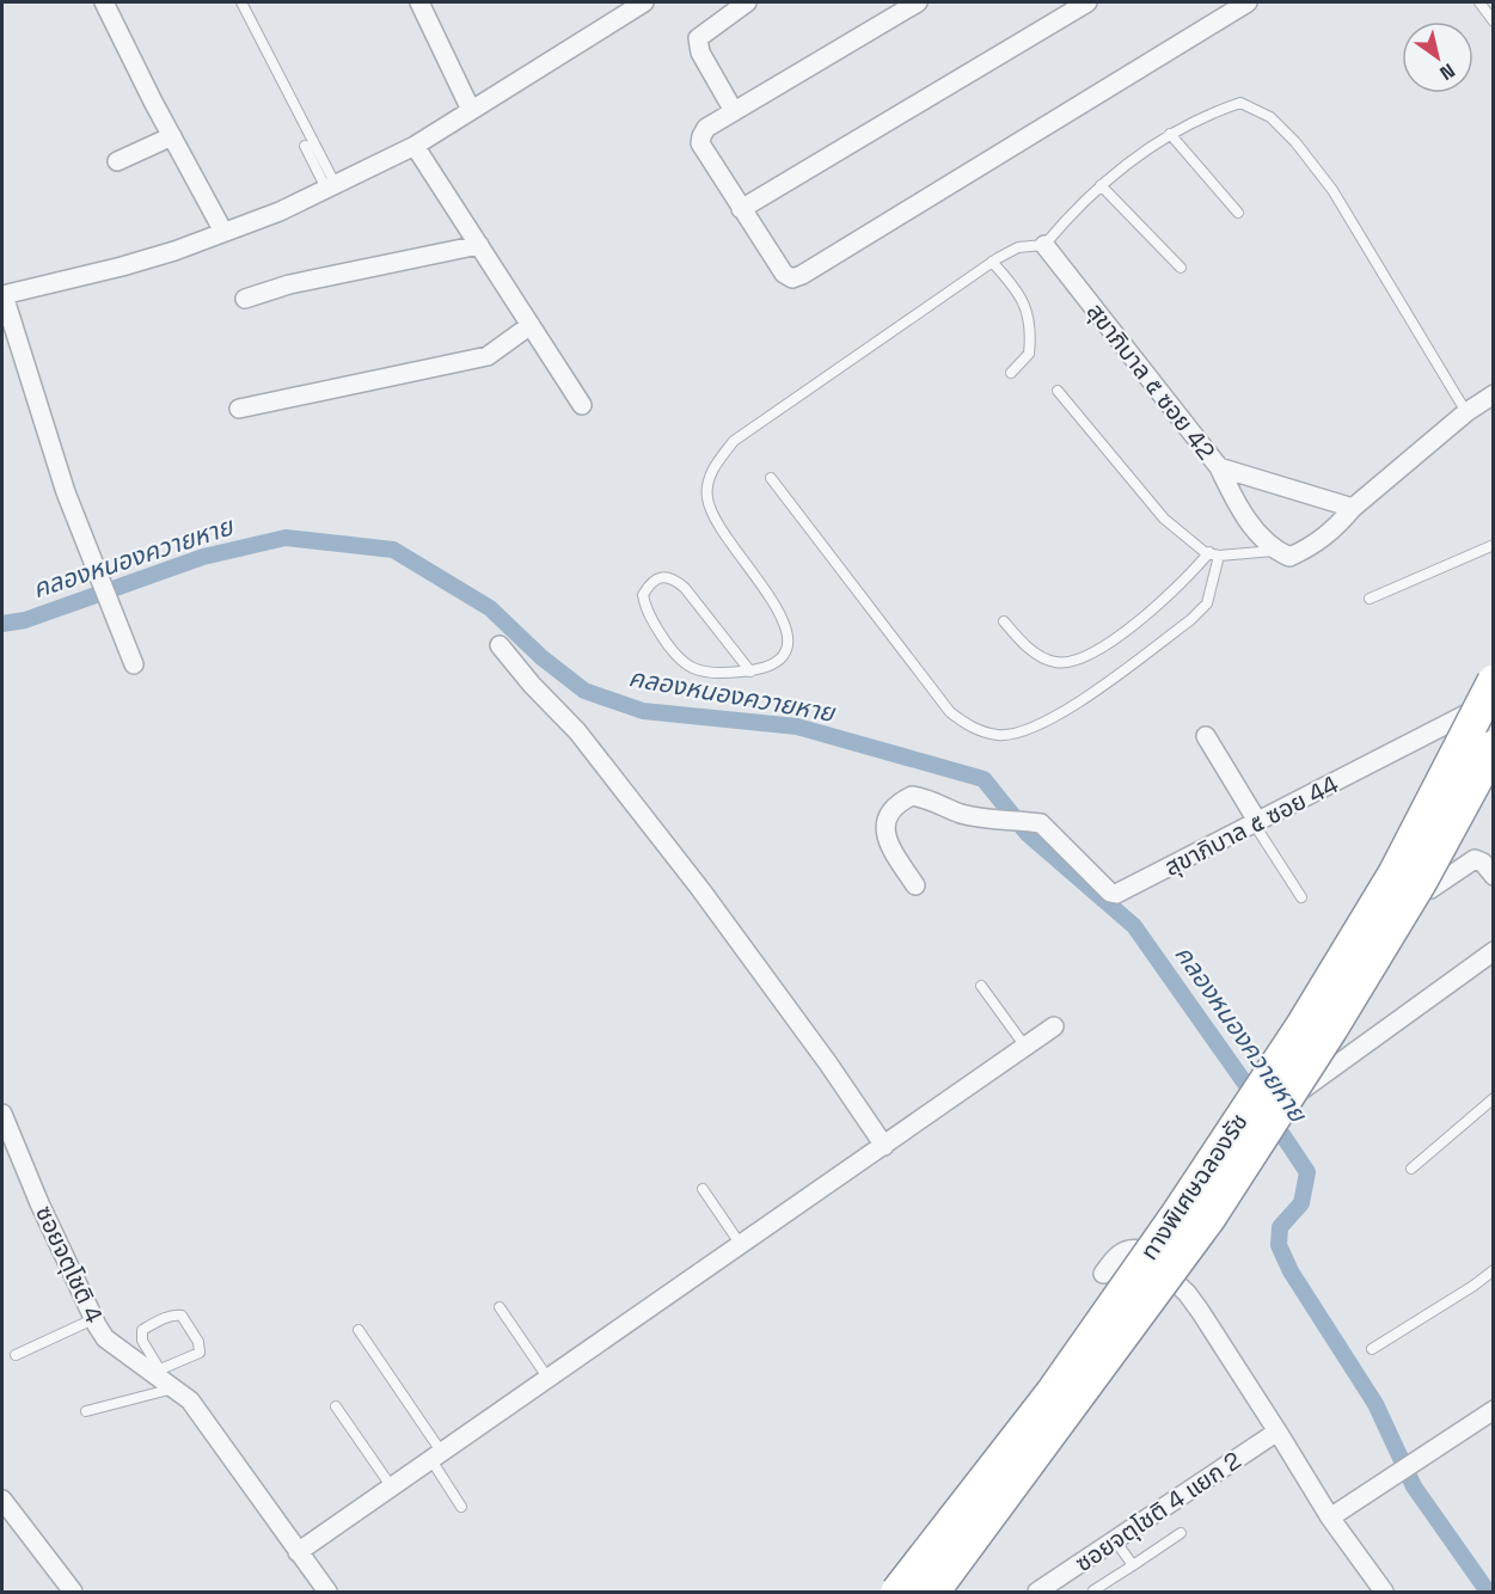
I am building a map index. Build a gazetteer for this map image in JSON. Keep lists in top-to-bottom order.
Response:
{
  "streets": {
    "highway": ["ทางพิเศษฉลองรัช"],
    "street": [
      "สุขาภิบาล ๕ ซอย 42",
      "สุขาภิบาล ๕ ซอย 44",
      "ซอยจตุโชติ 4",
      "ซอยจตุโชติ 4 แยก 2"
    ]
  },
  "water": ["คลองหนองควายหาย"],
  "north": "bottom right"
}
